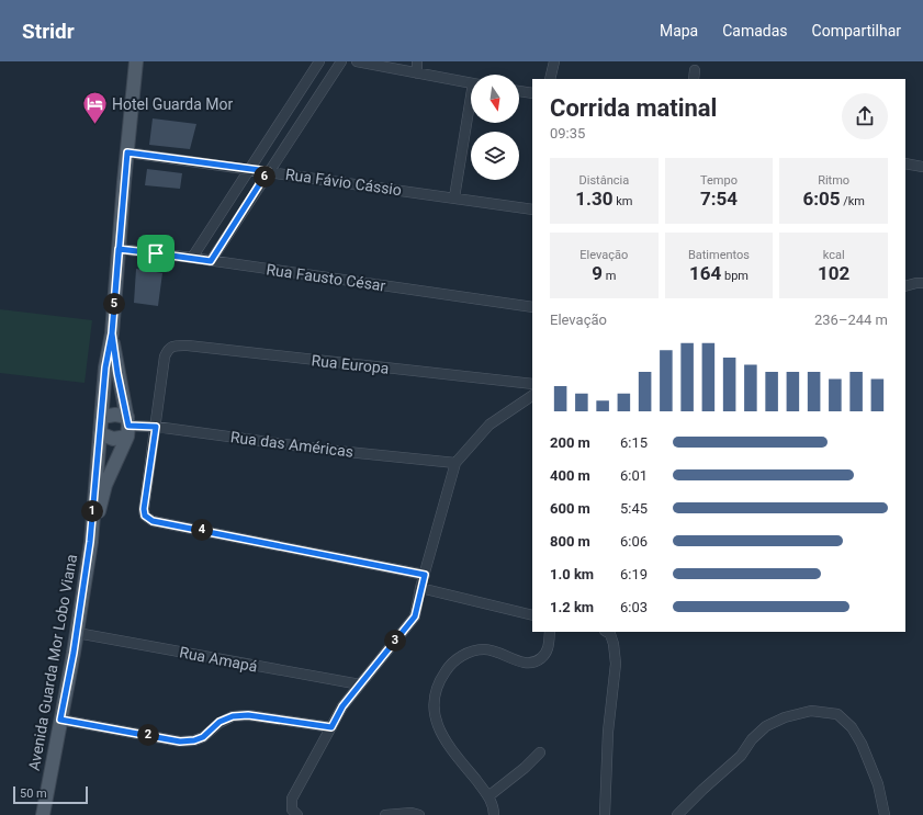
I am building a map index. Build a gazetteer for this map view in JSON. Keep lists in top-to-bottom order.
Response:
{
  "streets": {
    "main road": ["Avenida Guarda Mor Lobo Viana"],
    "street": [
      "Rua Fávio Cássio",
      "Rua Fausto César",
      "Rua Europa",
      "Rua das Américas",
      "Rua Amapá"
    ]
  },
  "crossings": [
    ["Rua Fávio Cássio", "Avenida Guarda Mor Lobo Viana"],
    ["Rua Fausto César", "Avenida Guarda Mor Lobo Viana"],
    ["Rua Europa", "Rua das Américas"],
    ["Rua das Américas", "Avenida Guarda Mor Lobo Viana"],
    ["Rua Amapá", "Avenida Guarda Mor Lobo Viana"]
  ],
  "places": {
    "hotel": ["Hotel Guarda Mor"]
  },
  "scale_bar": "50 m",
  "north": "bottom",
  "page": {
    "header": "Stridr",
    "nav": ["Mapa", "Camadas", "Compartilhar"],
    "heading": ["Corrida matinal", "09:35"],
    "stats": [
      ["Distância", "1.30 km"],
      ["Tempo", "7:54"],
      ["Ritmo", "6:05 /km"],
      ["Elevação", "9 m"],
      ["Batimentos", "164 bpm"],
      ["kcal", "102"]
    ],
    "pins": [
      "6",
      "5",
      "1",
      "4",
      "3",
      "2"
    ],
    "chart": ["Elevação", "236–244 m"],
    "list": [
      {
        "name": "200 m",
        "note": "6:15"
      },
      {
        "name": "400 m",
        "note": "6:01"
      },
      {
        "name": "600 m",
        "note": "5:45"
      },
      {
        "name": "800 m",
        "note": "6:06"
      },
      {
        "name": "1.0 km",
        "note": "6:19"
      },
      {
        "name": "1.2 km",
        "note": "6:03"
      }
    ],
    "scale": "50 m"
  }
}
